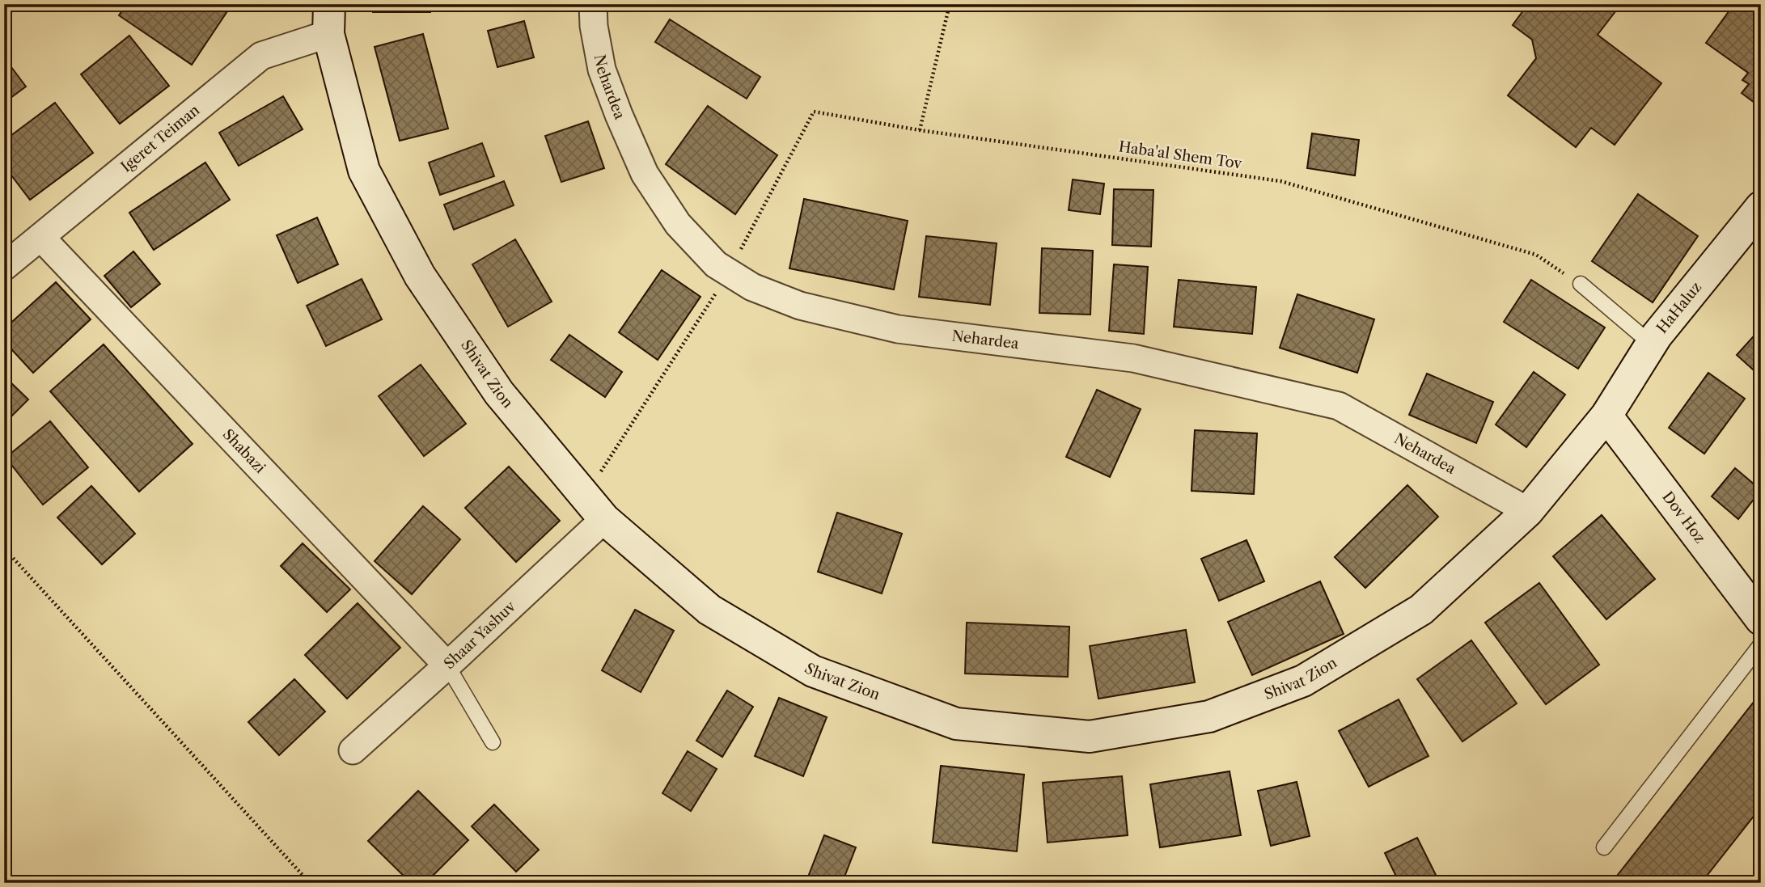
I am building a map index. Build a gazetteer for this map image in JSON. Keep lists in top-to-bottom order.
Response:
{
  "streets": {
    "street": [
      "Nehardea",
      "Igeret Teiman",
      "HaHaluz",
      "Shivat Zion",
      "Shabazi",
      "Dov Hoz",
      "Shaar Yashuv"
    ],
    "path": ["Haba'al Shem Tov"]
  },
  "crossings": [
    ["Nehardea", "Haba'al Shem Tov"],
    ["Nehardea", "Shivat Zion"],
    ["Igeret Teiman", "Shivat Zion"],
    ["Igeret Teiman", "Shabazi"],
    ["HaHaluz", "Shivat Zion"],
    ["HaHaluz", "Dov Hoz"],
    ["Shivat Zion", "Dov Hoz"],
    ["Shivat Zion", "Shaar Yashuv"],
    ["Shabazi", "Shaar Yashuv"]
  ]
}
